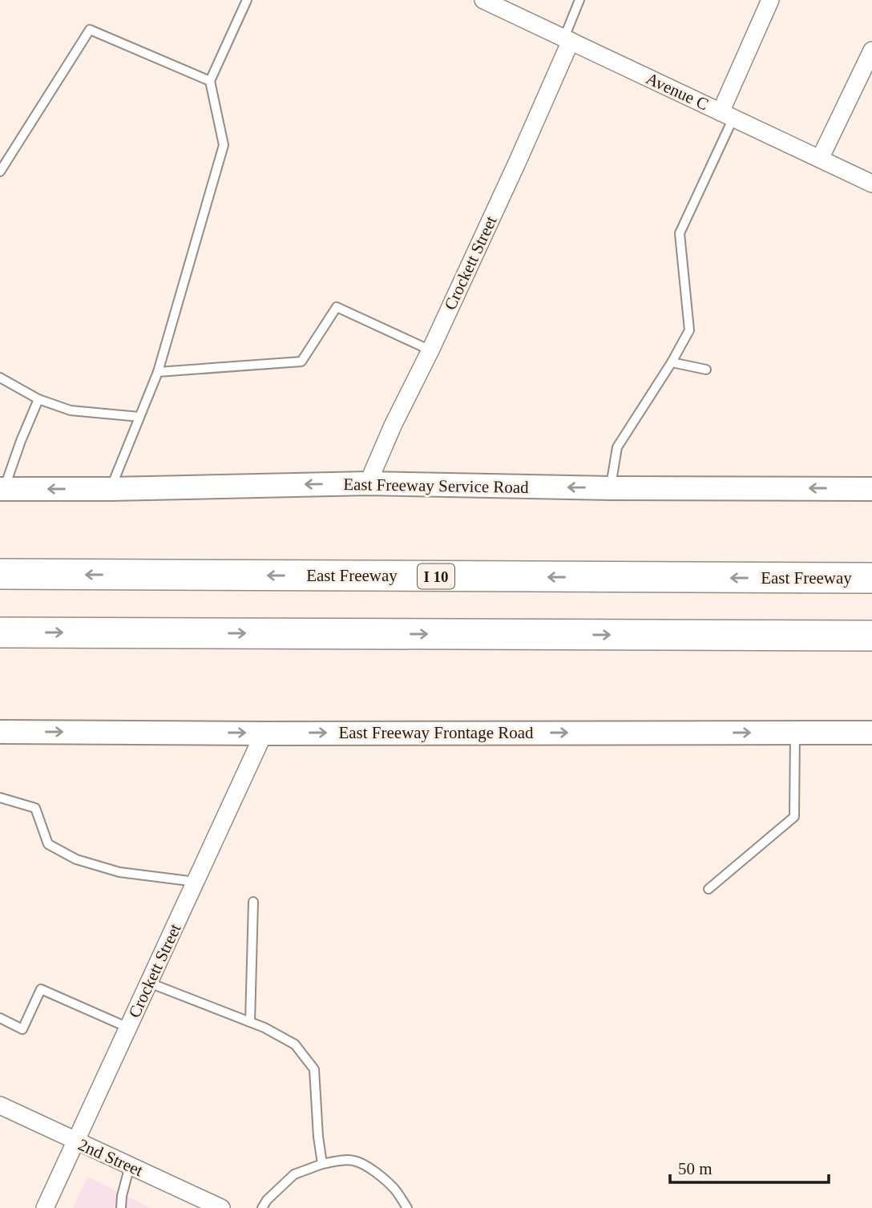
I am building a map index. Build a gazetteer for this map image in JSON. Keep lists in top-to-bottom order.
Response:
{
  "streets": {
    "highway": ["East Freeway", "I 10"],
    "main road": ["East Freeway Service Road", "East Freeway Frontage Road"],
    "street": ["Avenue C", "Crockett Street", "2nd Street"]
  },
  "crossings": [
    ["Avenue C", "Crockett Street"],
    ["Crockett Street", "East Freeway Service Road"],
    ["Crockett Street", "East Freeway Frontage Road"],
    ["Crockett Street", "2nd Street"]
  ],
  "one_way": ["East Freeway Service Road", "East Freeway Frontage Road"],
  "scale_bar": "50 m"
}
